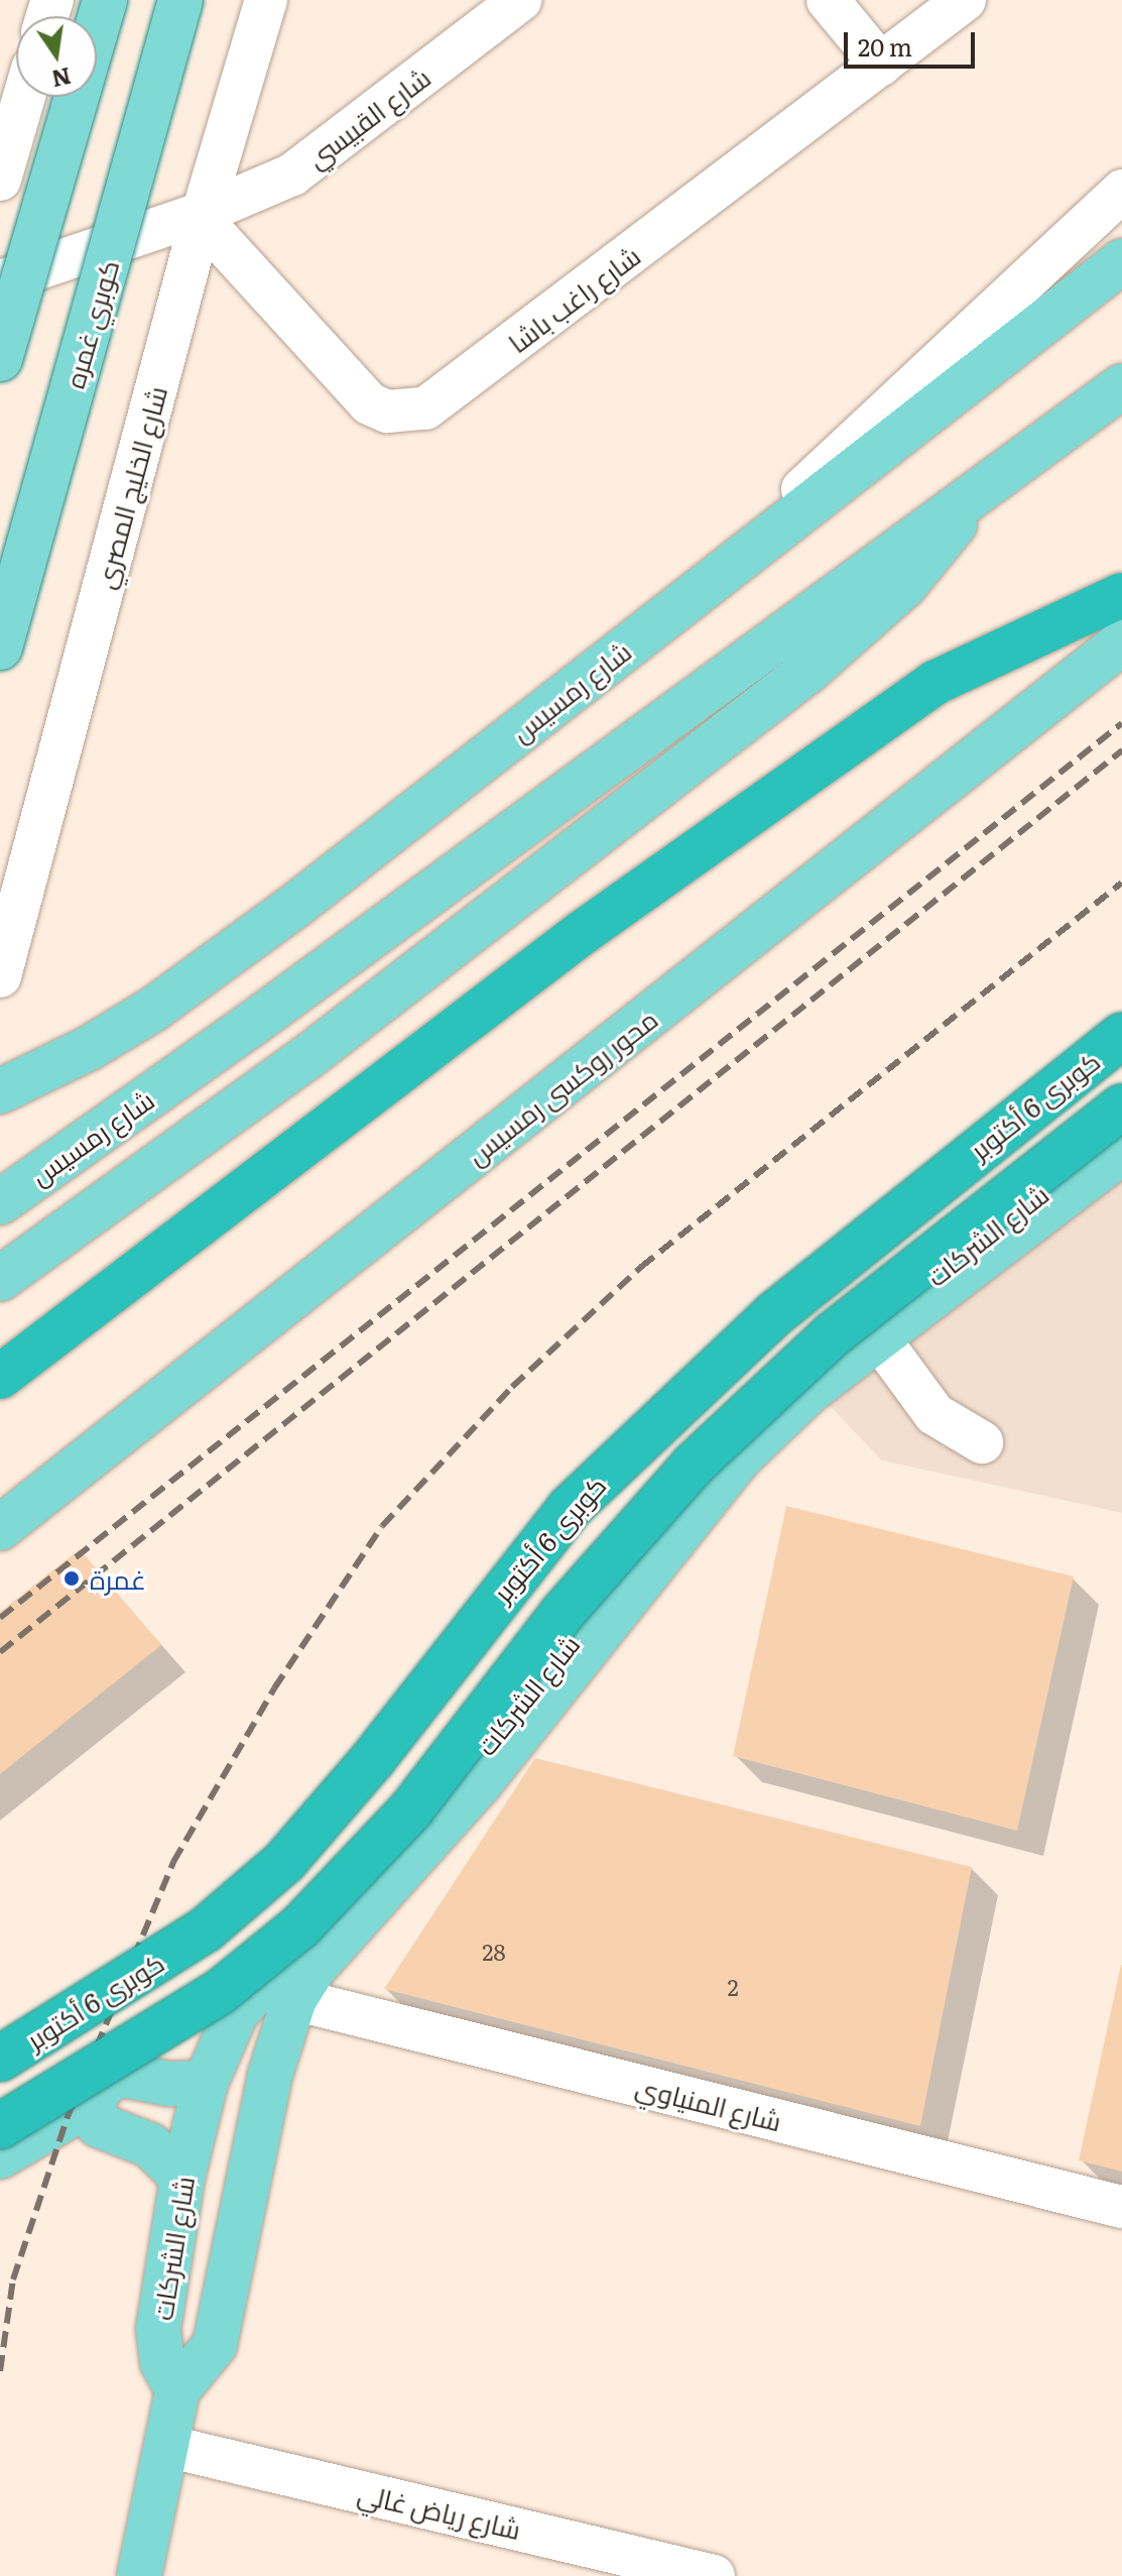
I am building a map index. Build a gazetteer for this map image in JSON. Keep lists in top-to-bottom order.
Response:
{
  "streets": {
    "highway": ["كوبرى 6 أكتوبر"],
    "main road": [
      "كوبري غمره",
      "شارع رمسيس",
      "محور روكسى رمسيس",
      "شارع الشركات"
    ],
    "street": [
      "شارع القبيسي",
      "شارع راغب باشا",
      "شارع الخليج المصري",
      "شارع المنياوي",
      "شارع رياض غالي"
    ]
  },
  "crossings": [
    ["شارع القبيسي", "شارع راغب باشا"],
    ["شارع القبيسي", "شارع الخليج المصري"],
    ["شارع راغب باشا", "شارع الخليج المصري"],
    ["شارع الشركات", "شارع المنياوي"]
  ],
  "places": ["غمرة"],
  "house_numbers": ["28", "2"],
  "scale_bar": "20 m",
  "north": "bottom"
}
